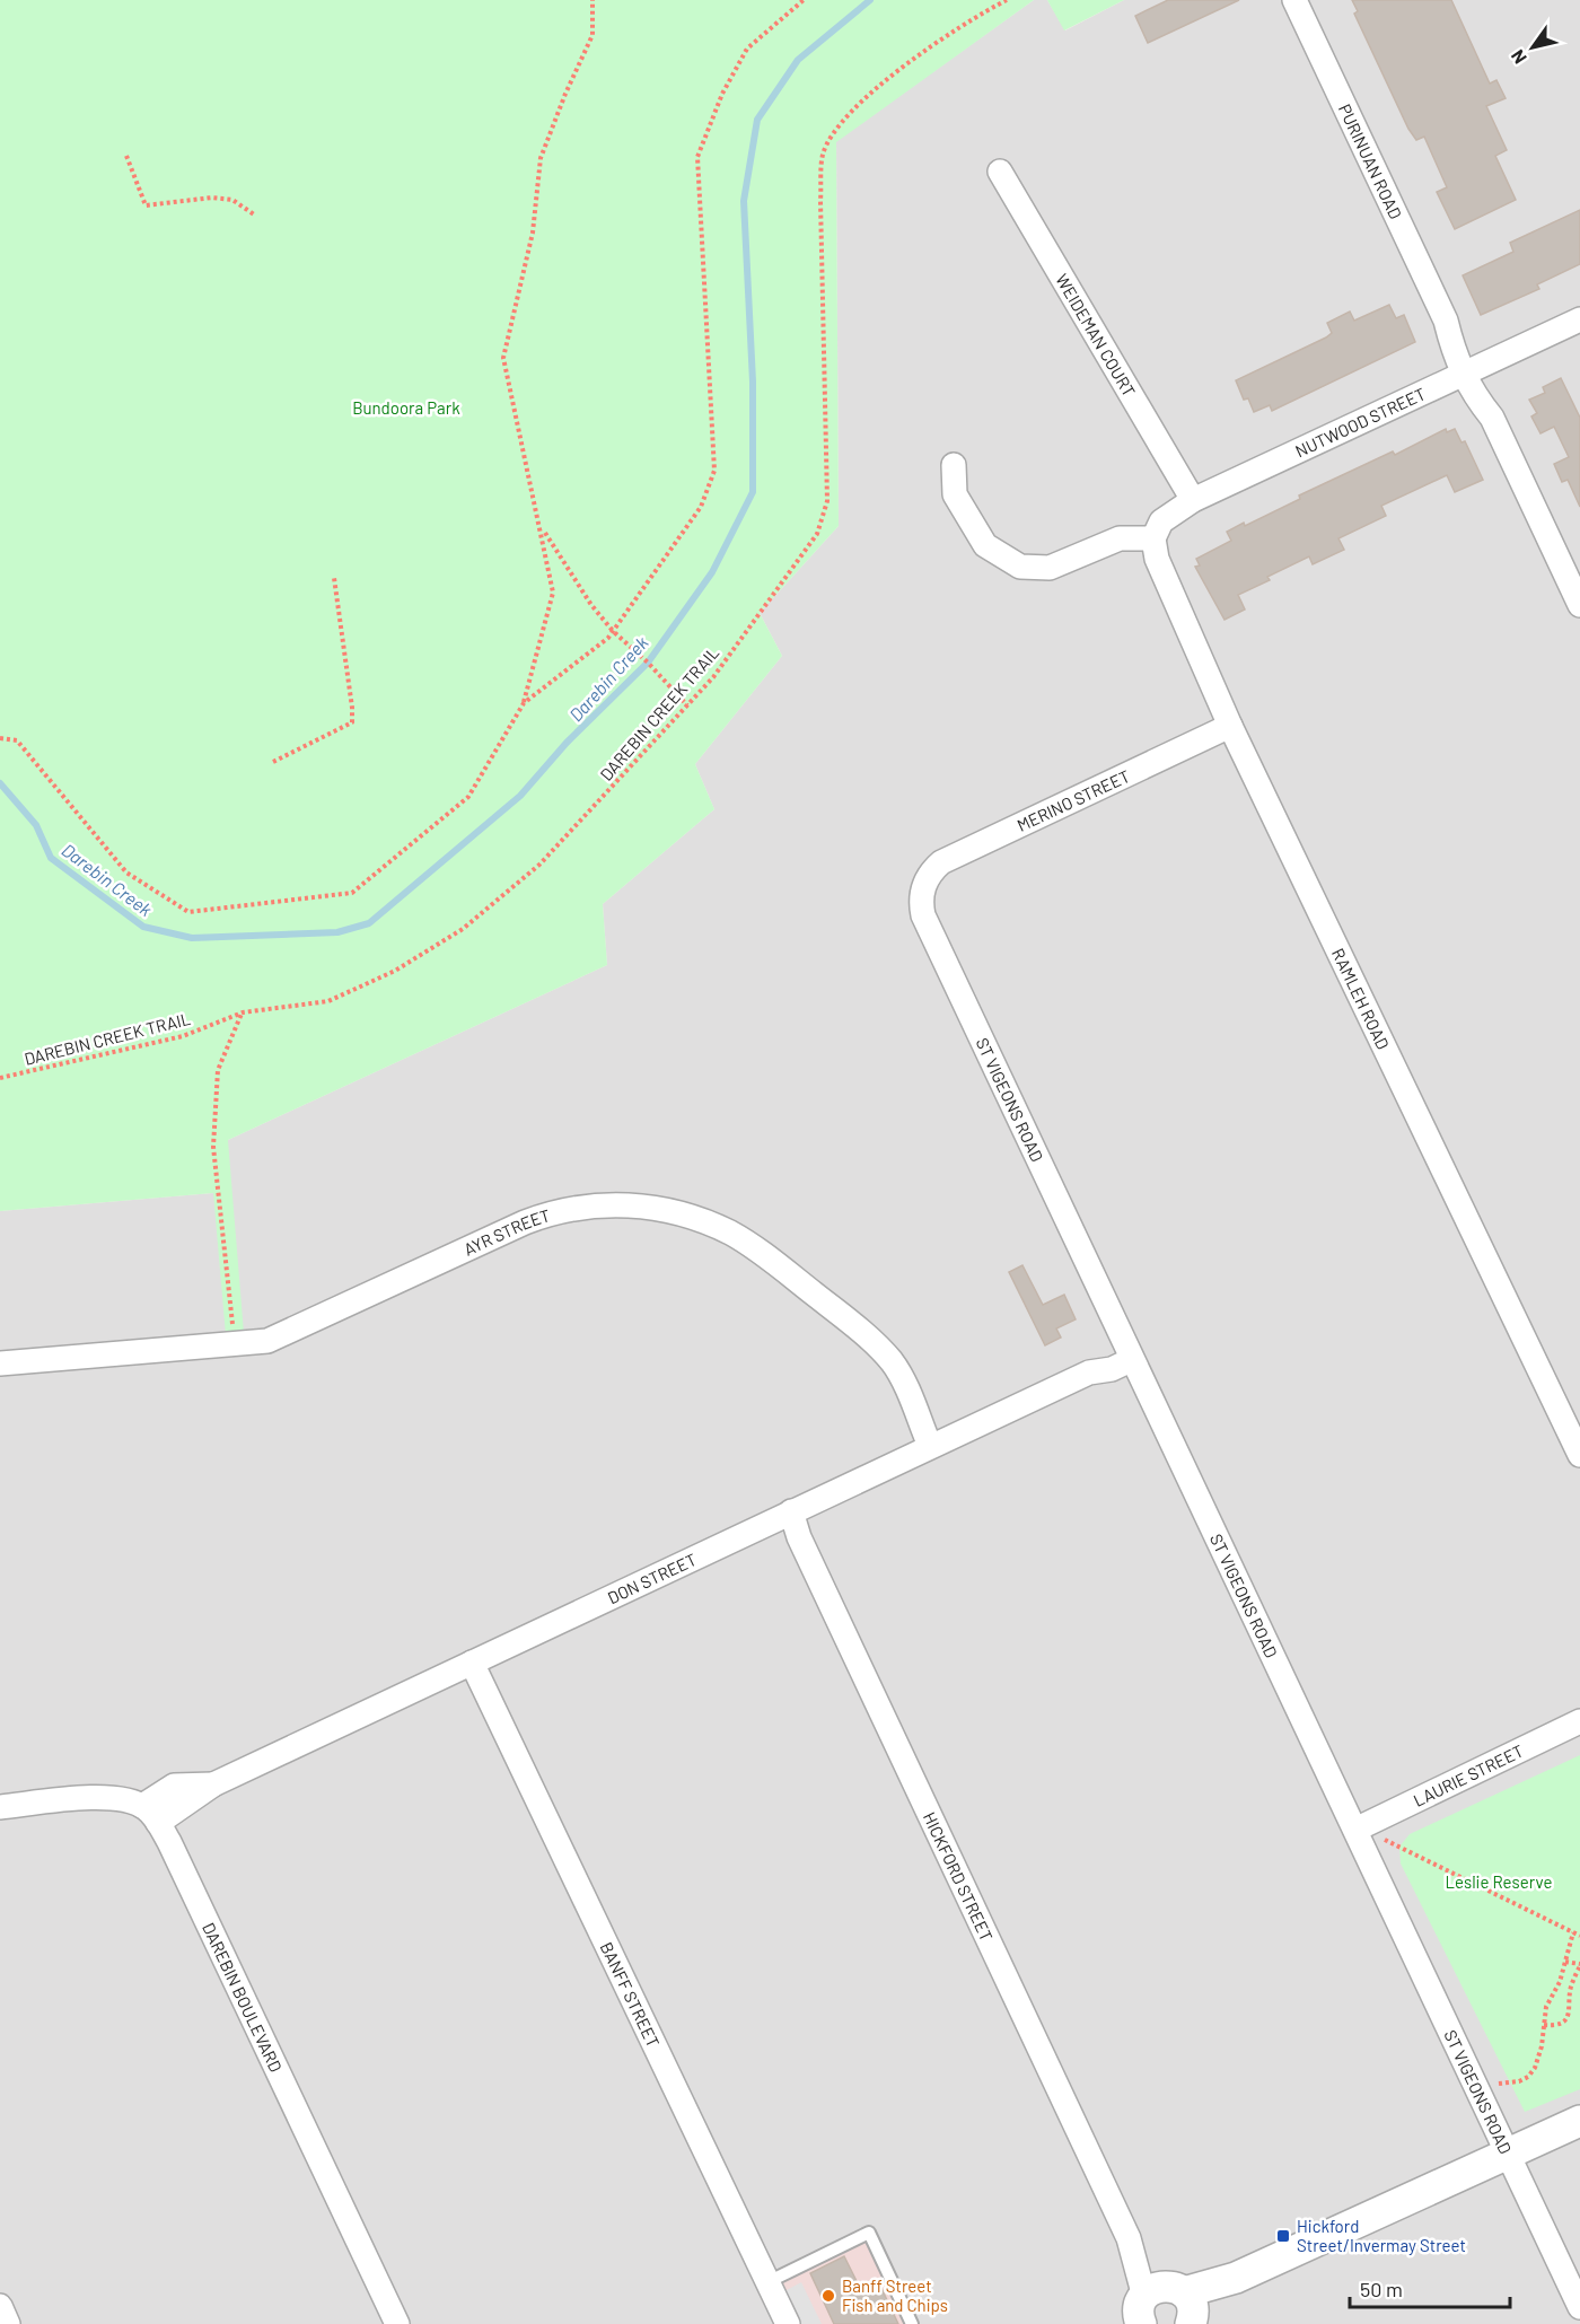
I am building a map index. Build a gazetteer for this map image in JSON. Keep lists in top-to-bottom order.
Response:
{
  "streets": {
    "street": [
      "PURINUAN ROAD",
      "WEIDEMAN COURT",
      "NUTWOOD STREET",
      "MERINO STREET",
      "RAMLEH ROAD",
      "ST VIGEONS ROAD",
      "AYR STREET",
      "DON STREET",
      "LAURIE STREET",
      "HICKFORD STREET",
      "BANFF STREET",
      "DAREBIN BOULEVARD"
    ],
    "path": ["DAREBIN CREEK TRAIL"]
  },
  "crossings": [
    ["PURINUAN ROAD", "NUTWOOD STREET"],
    ["WEIDEMAN COURT", "NUTWOOD STREET"],
    ["NUTWOOD STREET", "RAMLEH ROAD"],
    ["MERINO STREET", "RAMLEH ROAD"],
    ["MERINO STREET", "ST VIGEONS ROAD"],
    ["ST VIGEONS ROAD", "DON STREET"],
    ["ST VIGEONS ROAD", "LAURIE STREET"],
    ["AYR STREET", "DON STREET"],
    ["DON STREET", "HICKFORD STREET"],
    ["DON STREET", "BANFF STREET"],
    ["DON STREET", "DAREBIN BOULEVARD"]
  ],
  "water": ["Darebin Creek"],
  "parks": ["Bundoora Park", "Leslie Reserve"],
  "places": {
    "transit": ["Hickford Street/Invermay Street"],
    "other": ["Banff Street Fish and Chips"]
  },
  "scale_bar": "50 m",
  "north": "bottom left"
}
